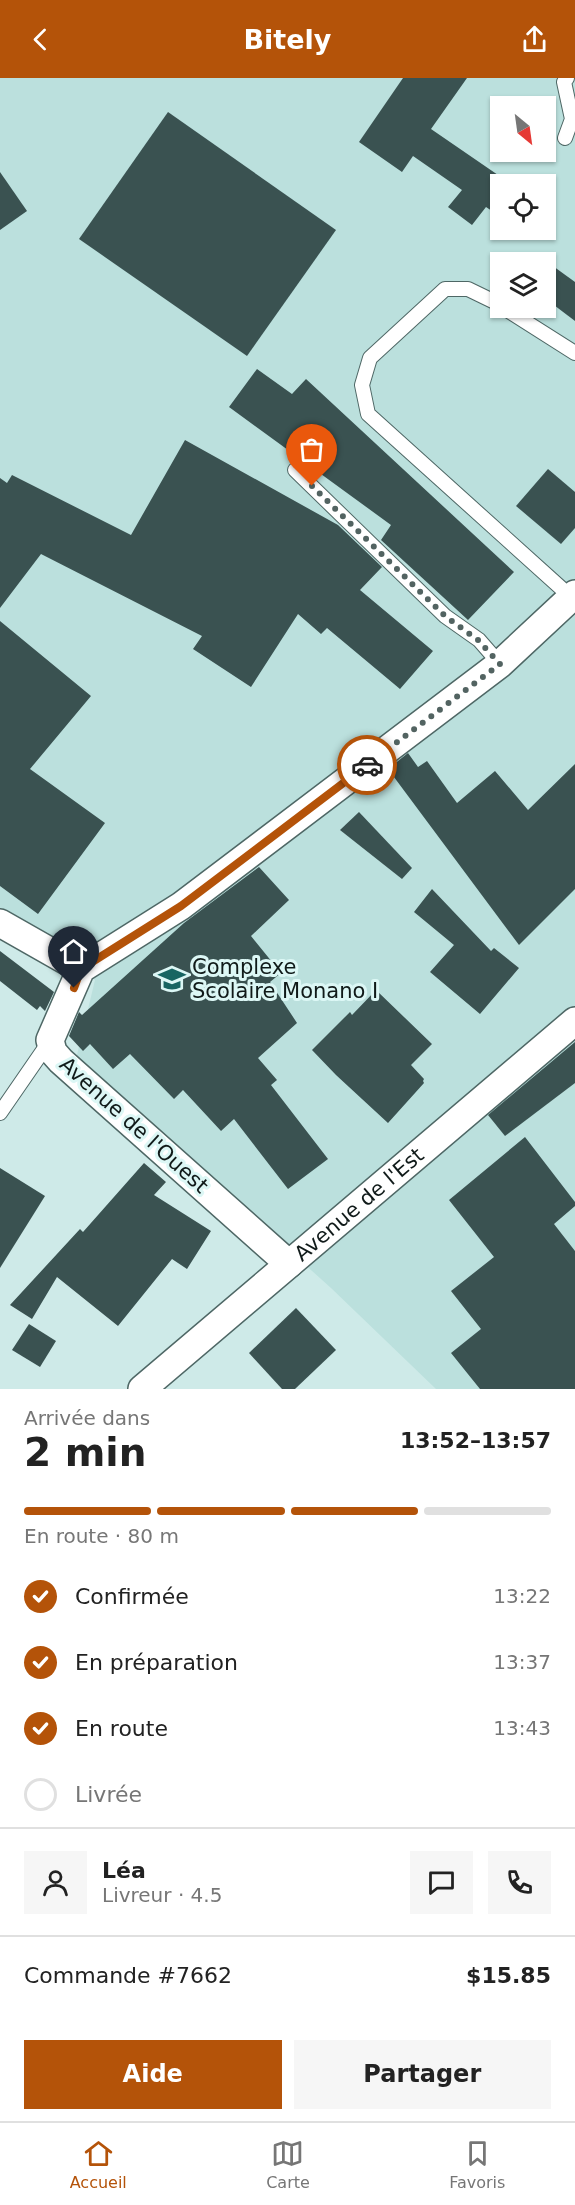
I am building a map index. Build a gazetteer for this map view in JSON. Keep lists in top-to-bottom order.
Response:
{
  "streets": {
    "street": ["Avenue de l'Ouest", "Avenue de l'Est"]
  },
  "crossings": [
    ["Avenue de l'Ouest", "Avenue de l'Est"]
  ],
  "places": {
    "school or university": ["Complexe Scolaire Monano I"]
  },
  "north": "bottom right",
  "page": {
    "header": "Bitely",
    "heading": ["2 min", "Arrivée dans", "13:52–13:57"],
    "panel": [
      "Léa",
      "Livreur · 4.5",
      "Commande #7662",
      "$15.85"
    ],
    "bar": "En route · 80 m",
    "list": [
      ["Confirmée", "13:22"],
      ["En préparation", "13:37"],
      ["En route", "13:43"],
      "Livrée"
    ],
    "buttons": ["Aide", "Partager"],
    "tabs": ["Accueil", "Carte", "Favoris"]
  }
}
